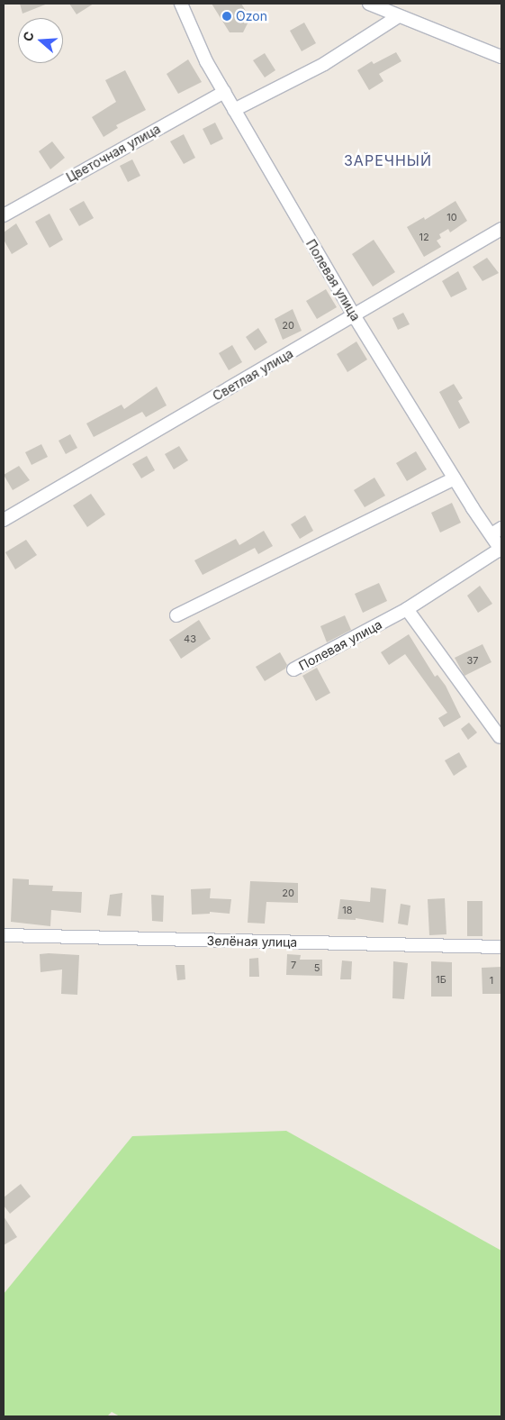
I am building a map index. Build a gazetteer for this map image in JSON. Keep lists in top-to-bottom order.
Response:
{
  "streets": {
    "street": [
      "Цветочная улица",
      "Полевая улица",
      "Светлая улица",
      "Зелёная улица"
    ]
  },
  "crossings": [
    ["Цветочная улица", "Полевая улица"],
    ["Полевая улица", "Светлая улица"]
  ],
  "districts": ["ЗАРЕЧНЫЙ"],
  "places": ["Ozon"],
  "house_numbers": [
    "10",
    "12",
    "20",
    "43",
    "37",
    "20",
    "18",
    "7",
    "5",
    "1Б",
    "1"
  ],
  "north": "left"
}
